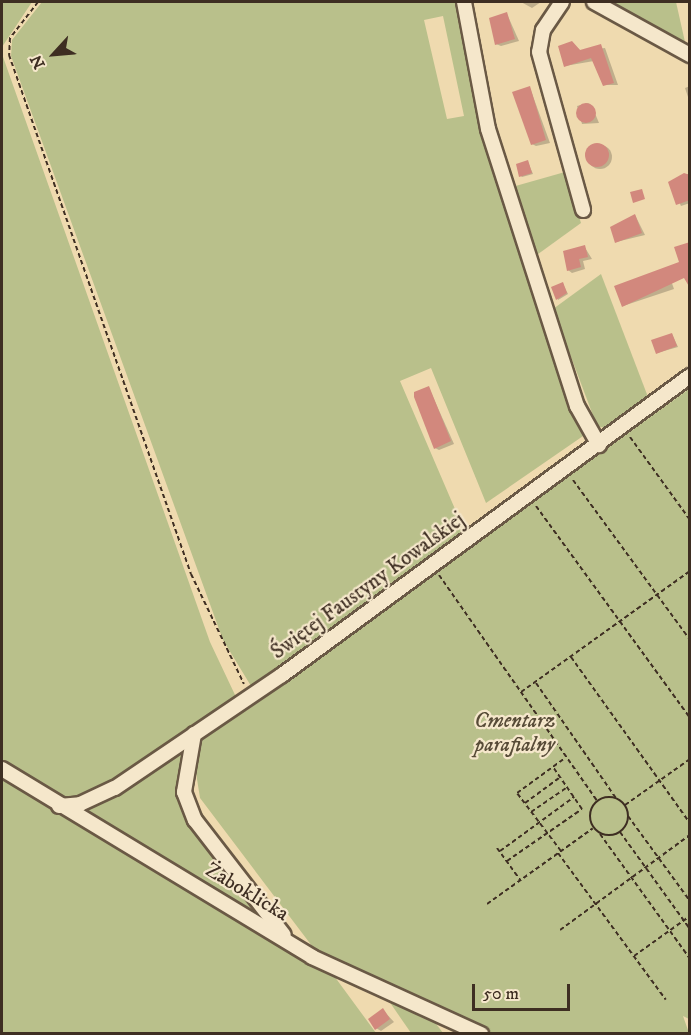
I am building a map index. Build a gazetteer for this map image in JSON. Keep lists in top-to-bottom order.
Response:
{
  "streets": {
    "street": ["Świętej Faustyny Kowalskiej", "Żaboklicka"]
  },
  "crossings": [
    ["Świętej Faustyny Kowalskiej", "Żaboklicka"]
  ],
  "parks": ["Cmentarz parafialny"],
  "scale_bar": "50 m",
  "north": "bottom left"
}
